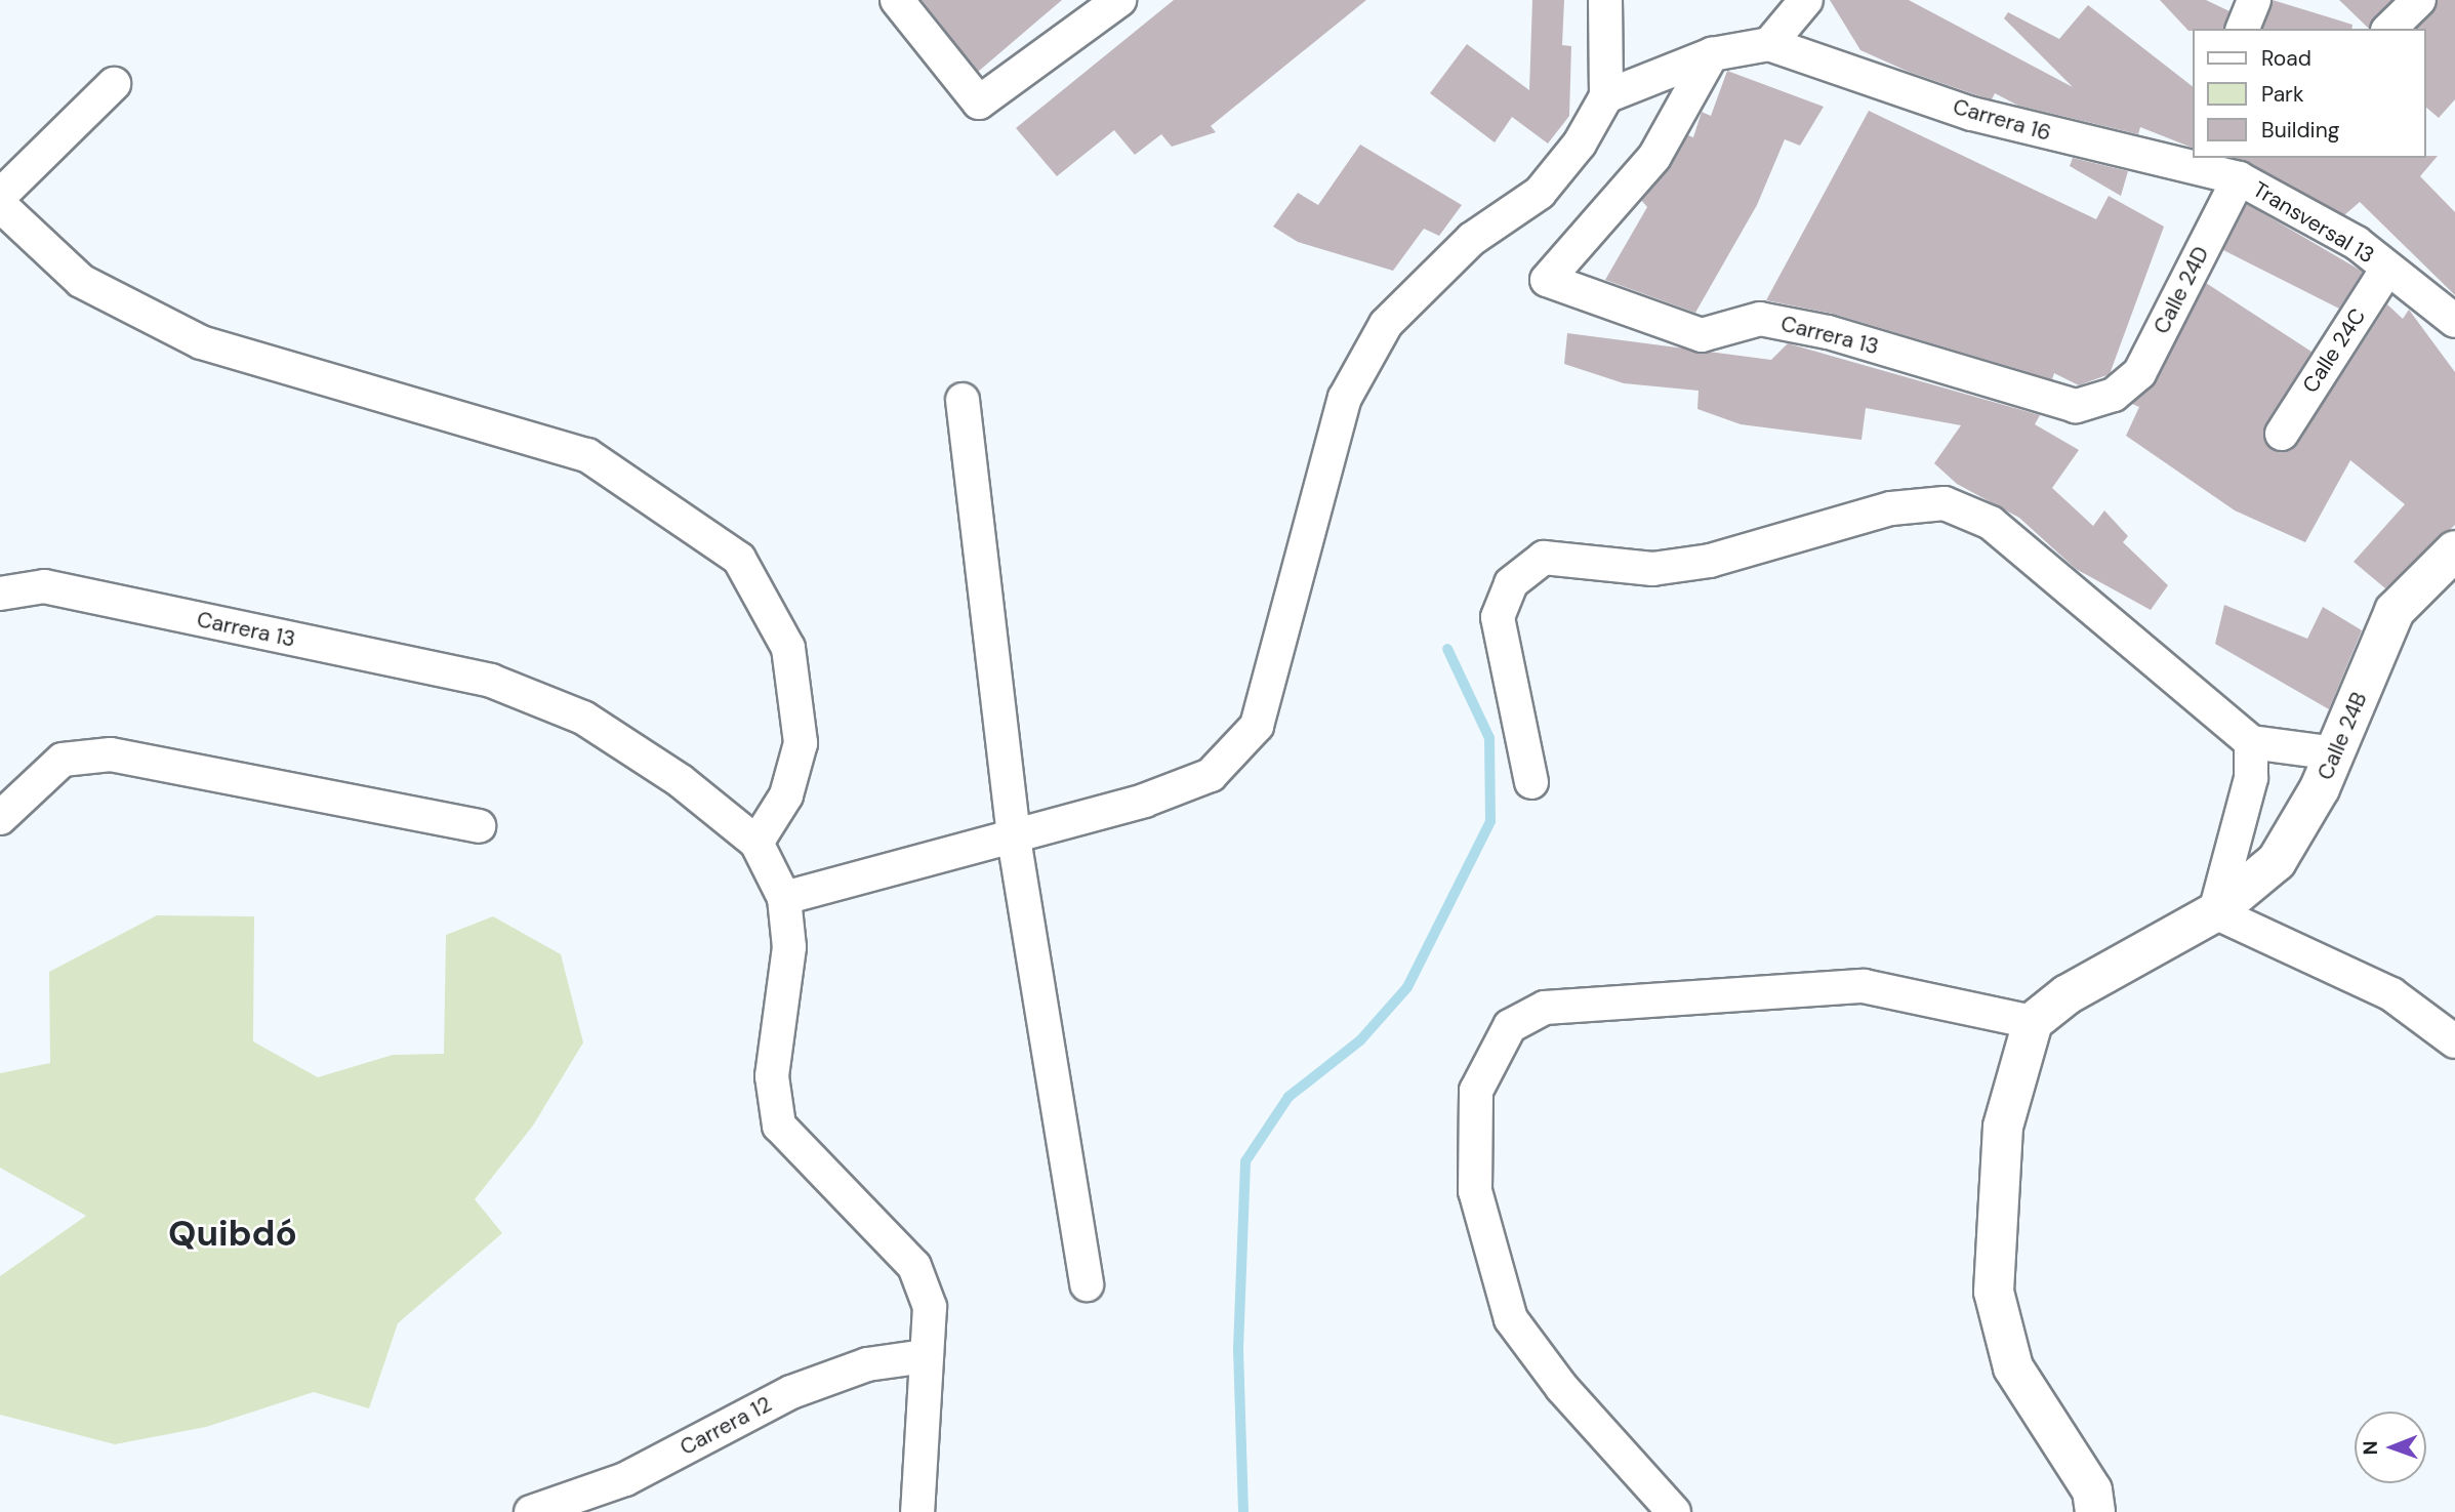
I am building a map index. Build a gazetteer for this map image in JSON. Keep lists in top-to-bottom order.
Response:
{
  "streets": {
    "street": [
      "Carrera 16",
      "Transversal 13",
      "Calle 24D",
      "Carrera 13",
      "Calle 24C",
      "Calle 24B",
      "Carrera 12"
    ]
  },
  "crossings": [
    ["Carrera 16", "Transversal 13"],
    ["Carrera 16", "Calle 24D"],
    ["Transversal 13", "Calle 24D"],
    ["Transversal 13", "Calle 24C"],
    ["Calle 24D", "Carrera 13"]
  ],
  "districts": ["Quibdó"],
  "legend": ["Road", "Park", "Building"],
  "north": "left"
}
